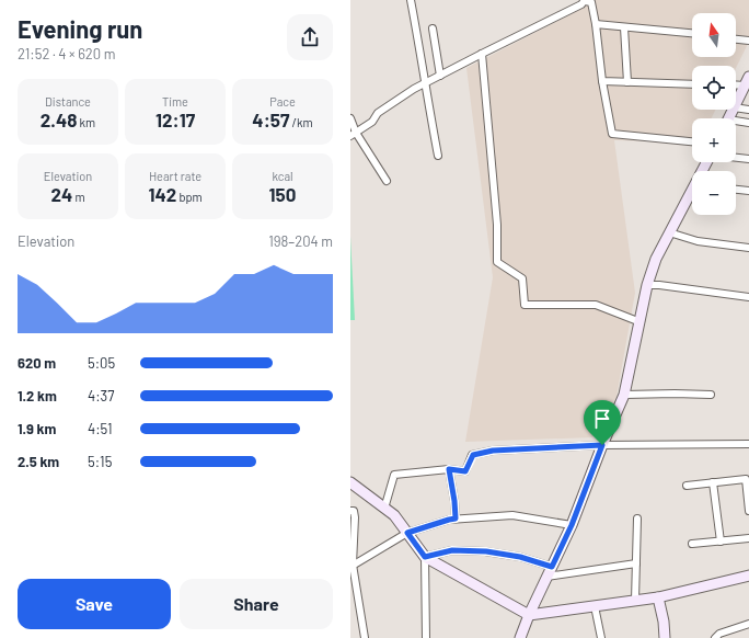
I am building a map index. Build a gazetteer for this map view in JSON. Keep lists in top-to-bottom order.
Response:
{
  "north": "top",
  "page": {
    "heading": ["Evening run", "21:52 · 4 × 620 m"],
    "map_buttons": ["+", "−"],
    "stats": [
      ["Distance", "2.48 km"],
      ["Time", "12:17"],
      ["Pace", "4:57 /km"],
      ["Elevation", "24 m"],
      ["Heart rate", "142 bpm"],
      ["kcal", "150"]
    ],
    "chart": ["Elevation", "198–204 m"],
    "list": [
      {
        "name": "620 m",
        "note": "5:05"
      },
      {
        "name": "1.2 km",
        "note": "4:37"
      },
      {
        "name": "1.9 km",
        "note": "4:51"
      },
      {
        "name": "2.5 km",
        "note": "5:15"
      }
    ],
    "buttons": ["Save", "Share"]
  }
}
